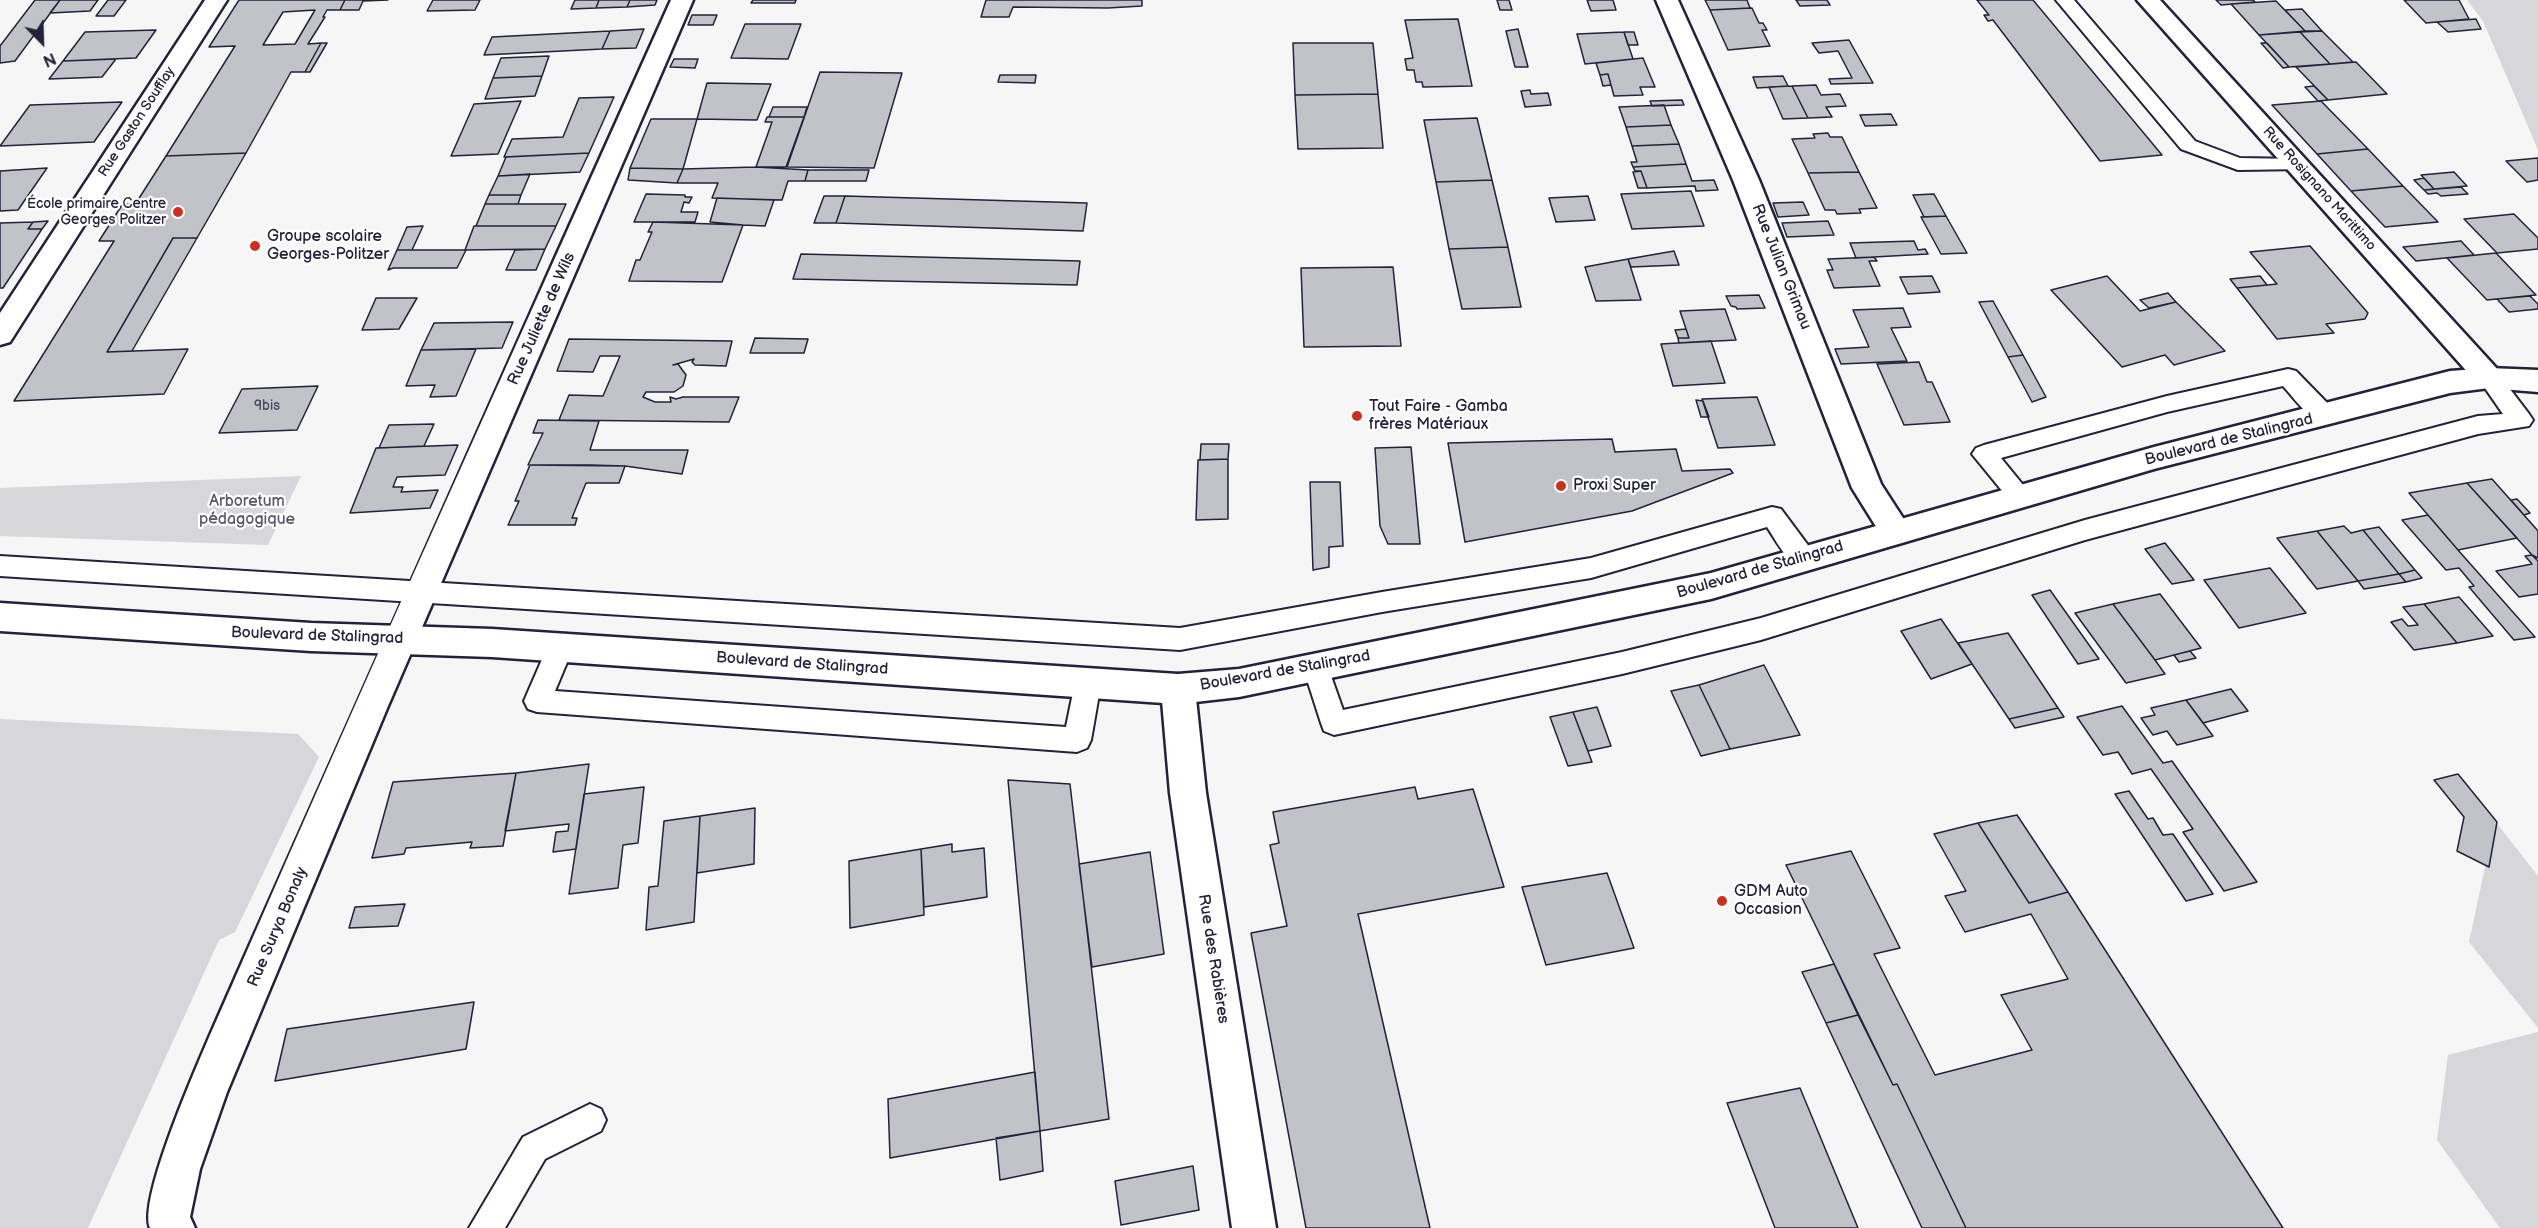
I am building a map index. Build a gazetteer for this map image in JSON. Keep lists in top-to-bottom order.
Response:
{
  "streets": {
    "street": [
      "Rue Gaston Soufflay",
      "Rue Rosignano Marittimo",
      "Rue Julian Grimau",
      "Rue Juliette de Wils",
      "Boulevard de Stalingrad",
      "Rue Surya Bonaly",
      "Rue des Rabières"
    ]
  },
  "crossings": [
    ["Rue Rosignano Marittimo", "Boulevard de Stalingrad"],
    ["Rue Julian Grimau", "Boulevard de Stalingrad"],
    ["Rue Juliette de Wils", "Boulevard de Stalingrad"],
    ["Rue Juliette de Wils", "Rue Surya Bonaly"],
    ["Boulevard de Stalingrad", "Rue Surya Bonaly"],
    ["Boulevard de Stalingrad", "Rue des Rabières"]
  ],
  "parks": ["Arboretum pédagogique"],
  "places": [
    "École primaire Centre Georges Politzer",
    "Groupe scolaire Georges-Politzer",
    "Tout Faire - Gamba frères Matériaux",
    "Proxi Super",
    "GDM Auto Occasion"
  ],
  "house_numbers": ["9bis"],
  "north": "bottom right"
}
